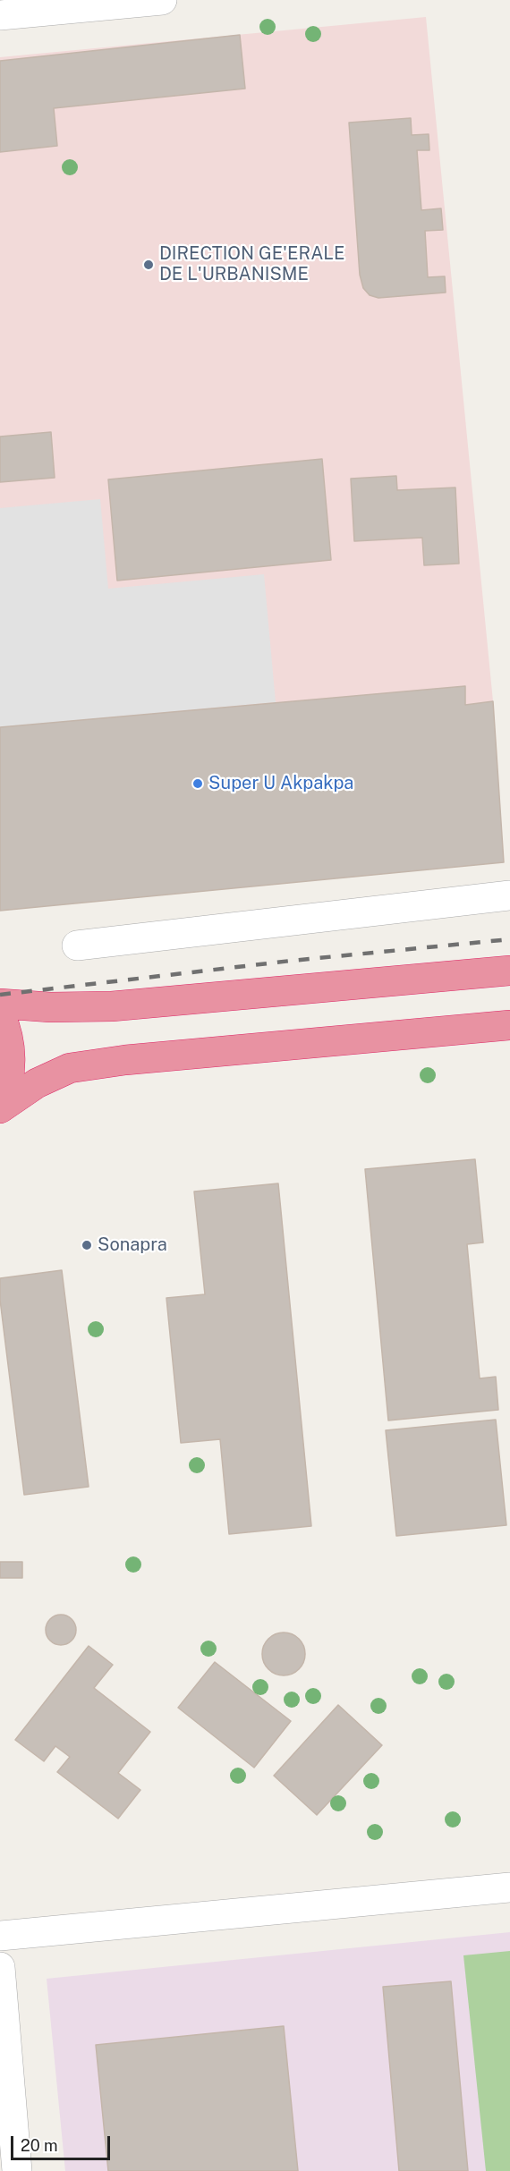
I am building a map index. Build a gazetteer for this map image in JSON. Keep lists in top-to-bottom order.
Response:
{
  "places": ["DIRECTION GE'ERALE DE L'URBANISME", "Super U Akpakpa", "Sonapra"],
  "scale_bar": "20 m"
}
